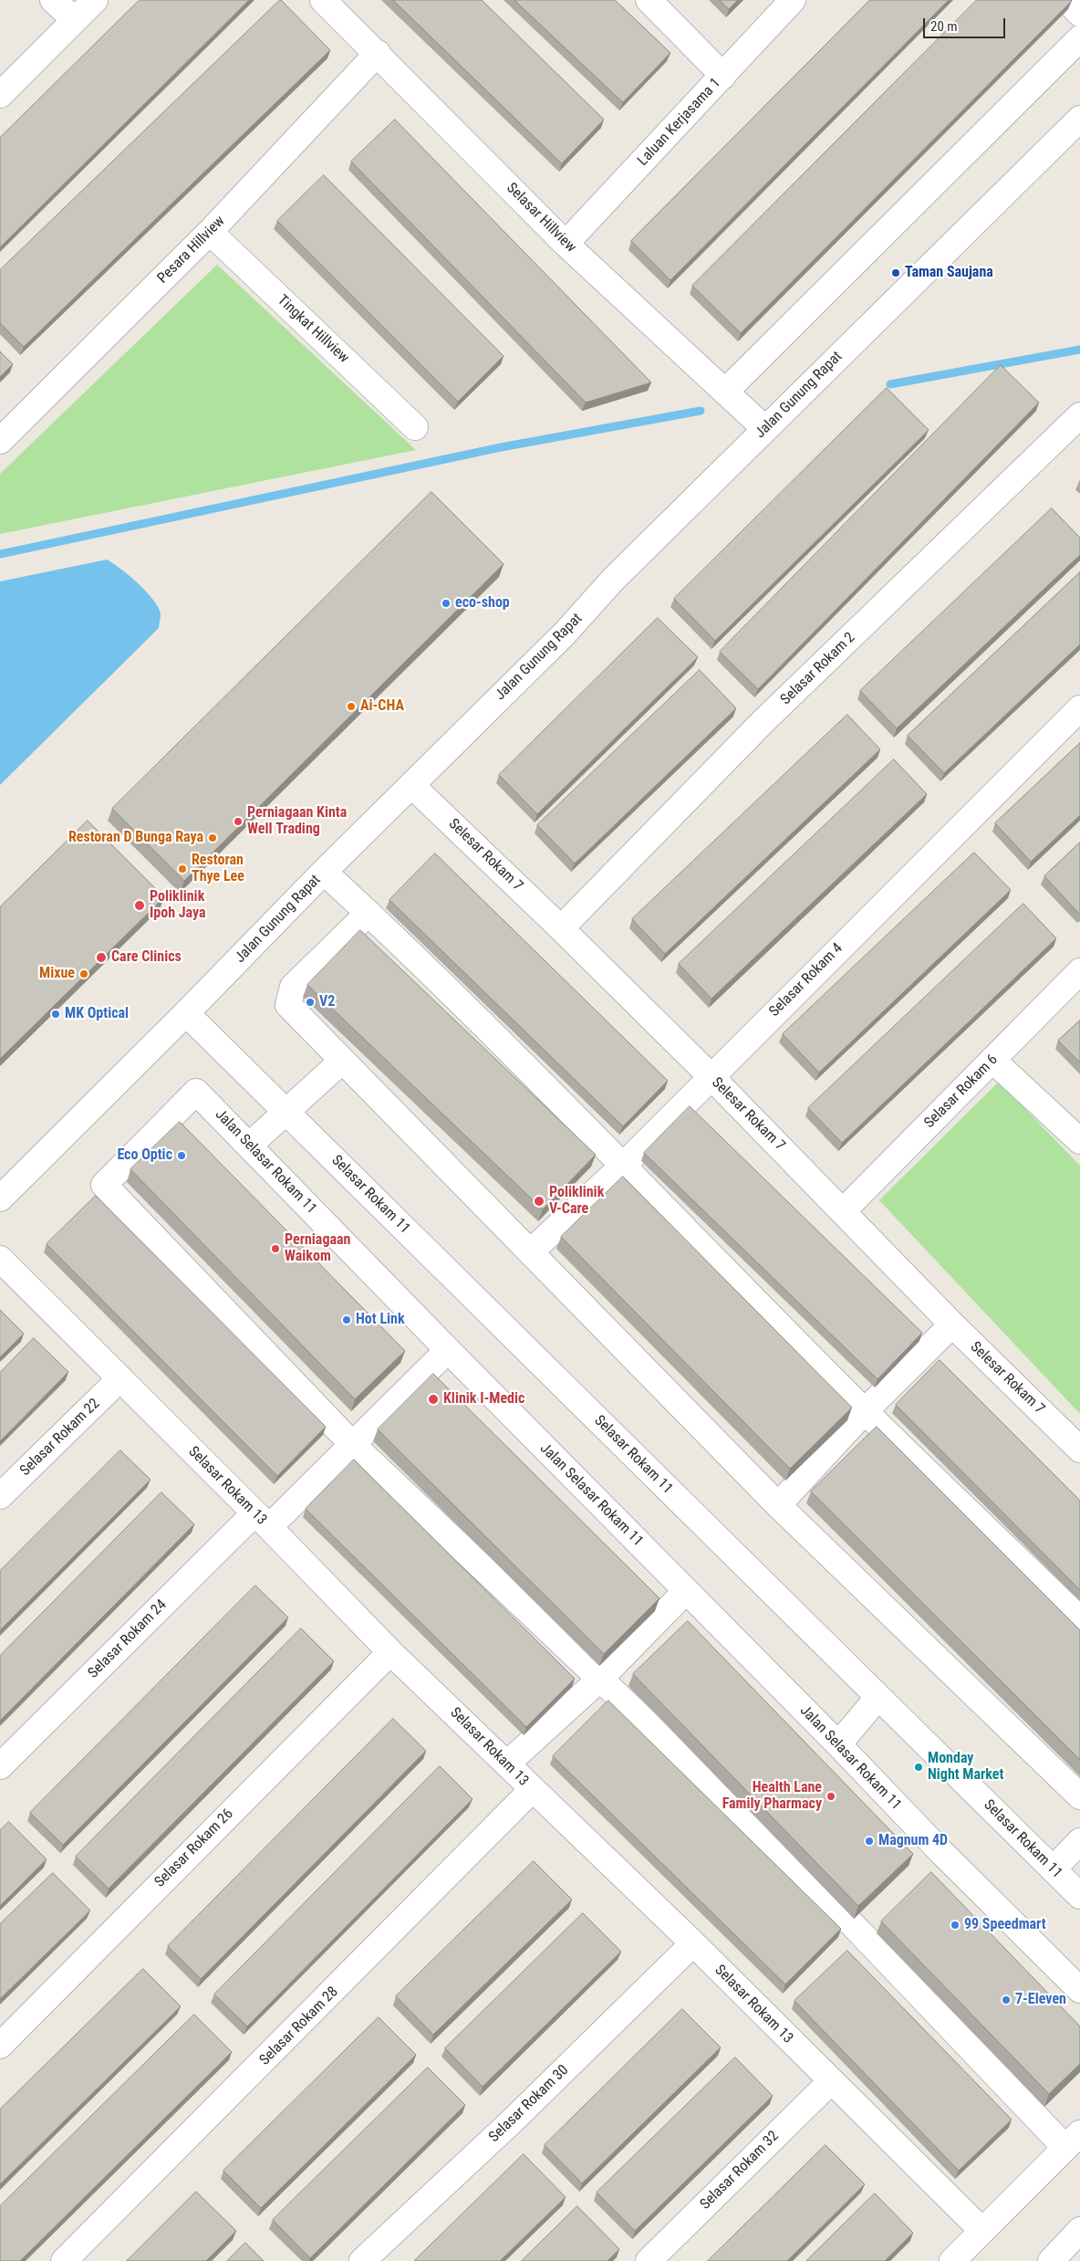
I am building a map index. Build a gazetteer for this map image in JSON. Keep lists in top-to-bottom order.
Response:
{
  "streets": {
    "street": [
      "Laluan Kerjasama 1",
      "Selasar Hillview",
      "Pesara Hillview",
      "Tingkat Hillview",
      "Jalan Gunung Rapat",
      "Selasar Rokam 2",
      "Selesar Rokam 7",
      "Selasar Rokam 4",
      "Selasar Rokam 6",
      "Jalan Selasar Rokam 11",
      "Selasar Rokam 11",
      "Selasar Rokam 22",
      "Selasar Rokam 13",
      "Selasar Rokam 24",
      "Selasar Rokam 26",
      "Selasar Rokam 28",
      "Selasar Rokam 30",
      "Selasar Rokam 32"
    ]
  },
  "crossings": [
    ["Laluan Kerjasama 1", "Selasar Hillview"],
    ["Selasar Hillview", "Pesara Hillview"],
    ["Selasar Hillview", "Jalan Gunung Rapat"],
    ["Pesara Hillview", "Tingkat Hillview"],
    ["Jalan Gunung Rapat", "Selesar Rokam 7"],
    ["Jalan Gunung Rapat", "Selasar Rokam 11"],
    ["Selasar Rokam 2", "Selesar Rokam 7"],
    ["Selesar Rokam 7", "Selasar Rokam 4"],
    ["Selesar Rokam 7", "Selasar Rokam 6"],
    ["Jalan Selasar Rokam 11", "Selasar Rokam 24"],
    ["Selasar Rokam 22", "Selasar Rokam 13"],
    ["Selasar Rokam 13", "Selasar Rokam 24"],
    ["Selasar Rokam 13", "Selasar Rokam 26"],
    ["Selasar Rokam 13", "Selasar Rokam 28"],
    ["Selasar Rokam 13", "Selasar Rokam 30"],
    ["Selasar Rokam 13", "Selasar Rokam 32"]
  ],
  "places": [
    "Taman Saujana",
    "eco-shop",
    "Ai-CHA",
    "Perniagaan Kinta Well Trading",
    "Restoran D Bunga Raya",
    "Restoran Thye Lee",
    "Poliklinik Ipoh Jaya",
    "Care Clinics",
    "Mixue",
    "V2",
    "MK Optical",
    "Eco Optic",
    "Poliklinik V-Care",
    "Perniagaan Waikom",
    "Hot Link",
    "Klinik I-Medic",
    "Monday Night Market",
    "Health Lane Family Pharmacy",
    "Magnum 4D",
    "99 Speedmart",
    "7-Eleven"
  ],
  "scale_bar": "20 m"
}
